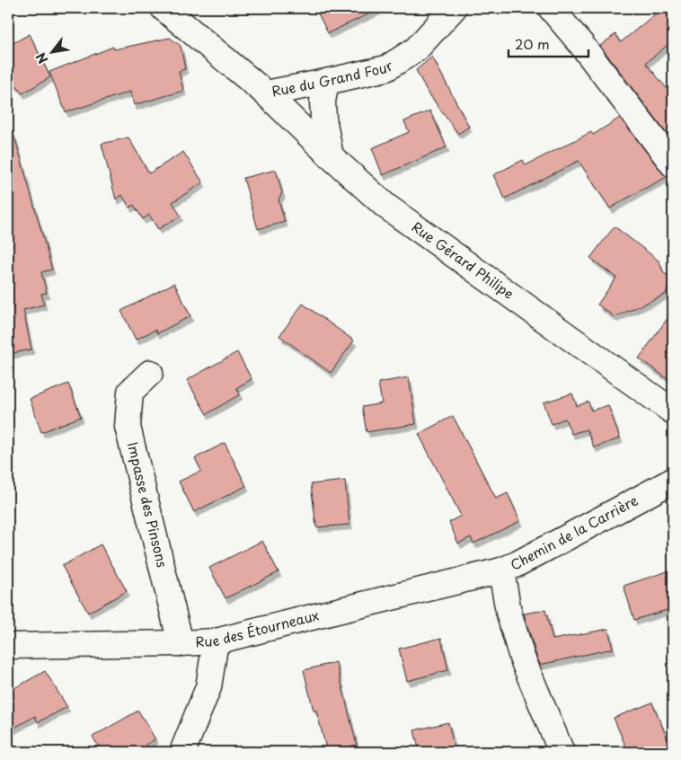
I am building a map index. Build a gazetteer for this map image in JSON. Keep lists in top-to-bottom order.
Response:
{
  "streets": {
    "street": [
      "Rue du Grand Four",
      "Rue Gérard Philipe",
      "Impasse des Pinsons",
      "Chemin de la Carrière",
      "Rue des Étourneaux"
    ]
  },
  "crossings": [
    ["Rue du Grand Four", "Rue Gérard Philipe"],
    ["Impasse des Pinsons", "Rue des Étourneaux"],
    ["Chemin de la Carrière", "Rue des Étourneaux"]
  ],
  "scale_bar": "20 m",
  "north": "bottom left"
}
